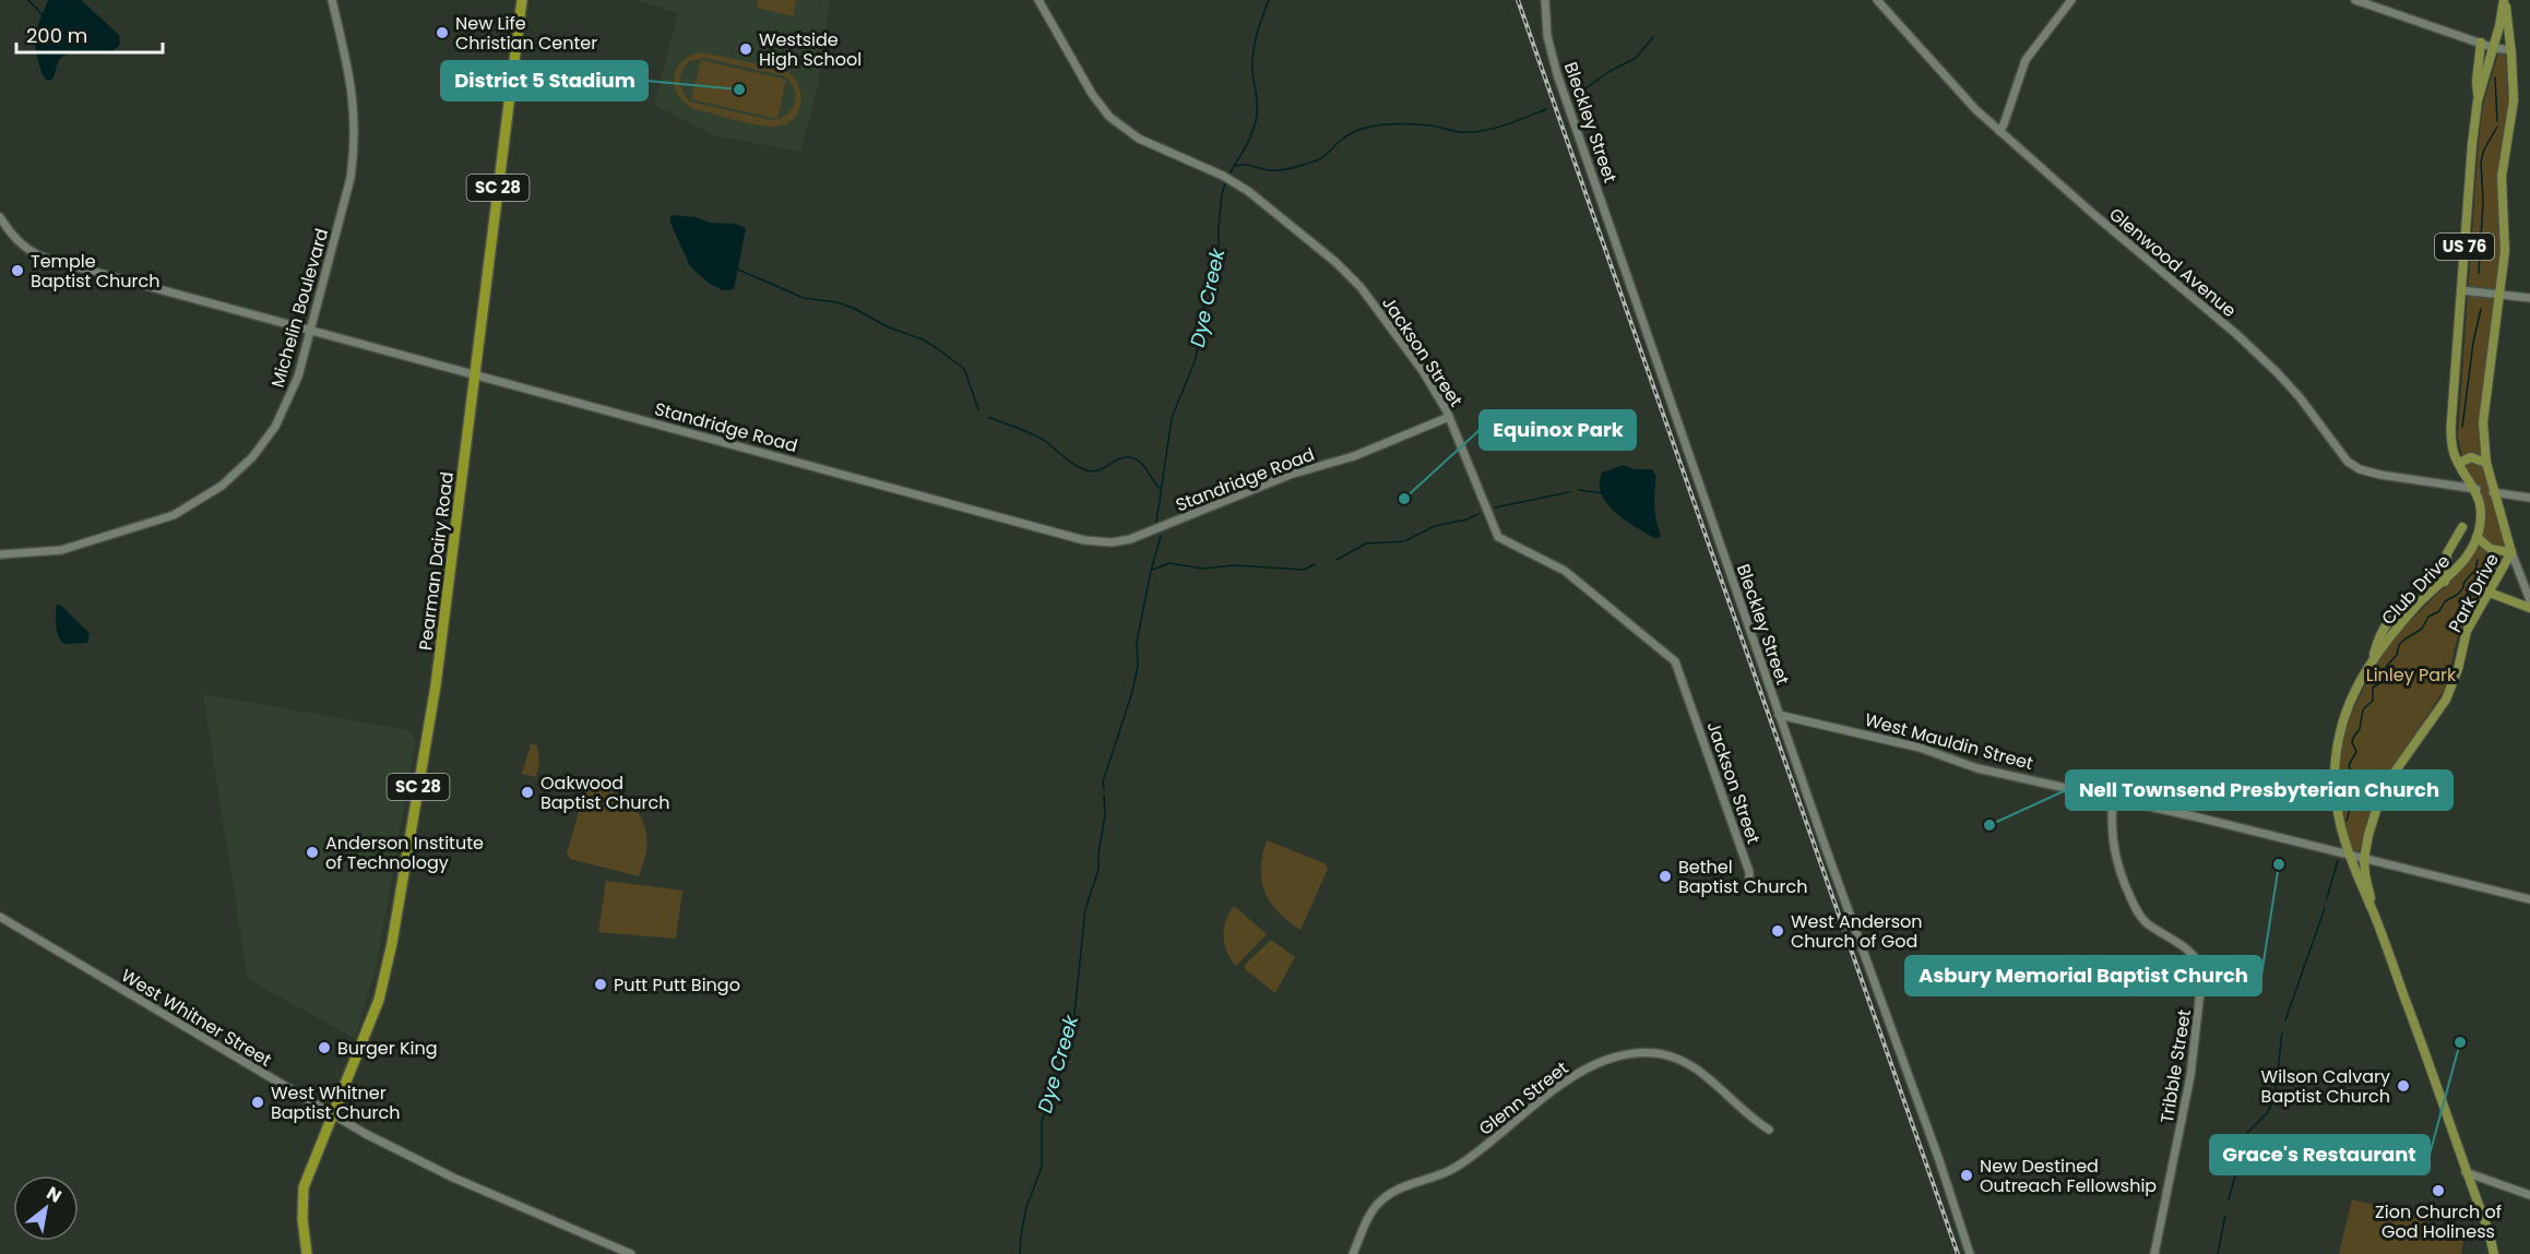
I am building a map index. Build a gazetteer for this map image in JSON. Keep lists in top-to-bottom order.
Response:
{
  "streets": {
    "highway": ["SC 28", "Pearman Dairy Road"],
    "main road": ["US 76", "Club Drive", "Park Drive"],
    "street": [
      "Bleckley Street",
      "Glenwood Avenue",
      "Michelin Boulevard",
      "Jackson Street",
      "Standridge Road",
      "West Mauldin Street",
      "West Whitner Street",
      "Tribble Street",
      "Glenn Street"
    ]
  },
  "crossings": [
    ["Bleckley Street", "West Mauldin Street"],
    ["SC 28", "Pearman Dairy Road"],
    ["SC 28", "West Whitner Street"],
    ["US 76", "Glenwood Avenue"],
    ["US 76", "Club Drive"],
    ["US 76", "Park Drive"],
    ["Michelin Boulevard", "Standridge Road"],
    ["Jackson Street", "Standridge Road"],
    ["Standridge Road", "Pearman Dairy Road"],
    ["Pearman Dairy Road", "West Whitner Street"],
    ["Club Drive", "West Mauldin Street"],
    ["Park Drive", "West Mauldin Street"],
    ["West Mauldin Street", "Tribble Street"]
  ],
  "water": ["Dye Creek"],
  "parks": ["Linley Park"],
  "places": [
    "New Life Christian Center",
    "Westside High School",
    "District 5 Stadium",
    "Temple Baptist Church",
    "Equinox Park",
    "Oakwood Baptist Church",
    "Nell Townsend Presbyterian Church",
    "Anderson Institute of Technology",
    "Asbury Memorial Baptist Church",
    "Bethel Baptist Church",
    "West Anderson Church of God",
    "Putt Putt Bingo",
    "Grace's Restaurant",
    "Burger King",
    "Wilson Calvary Baptist Church",
    "West Whitner Baptist Church",
    "New Destined Outreach Fellowship",
    "Zion Church of God Holiness"
  ],
  "scale_bar": "200 m",
  "north": "top right"
}
